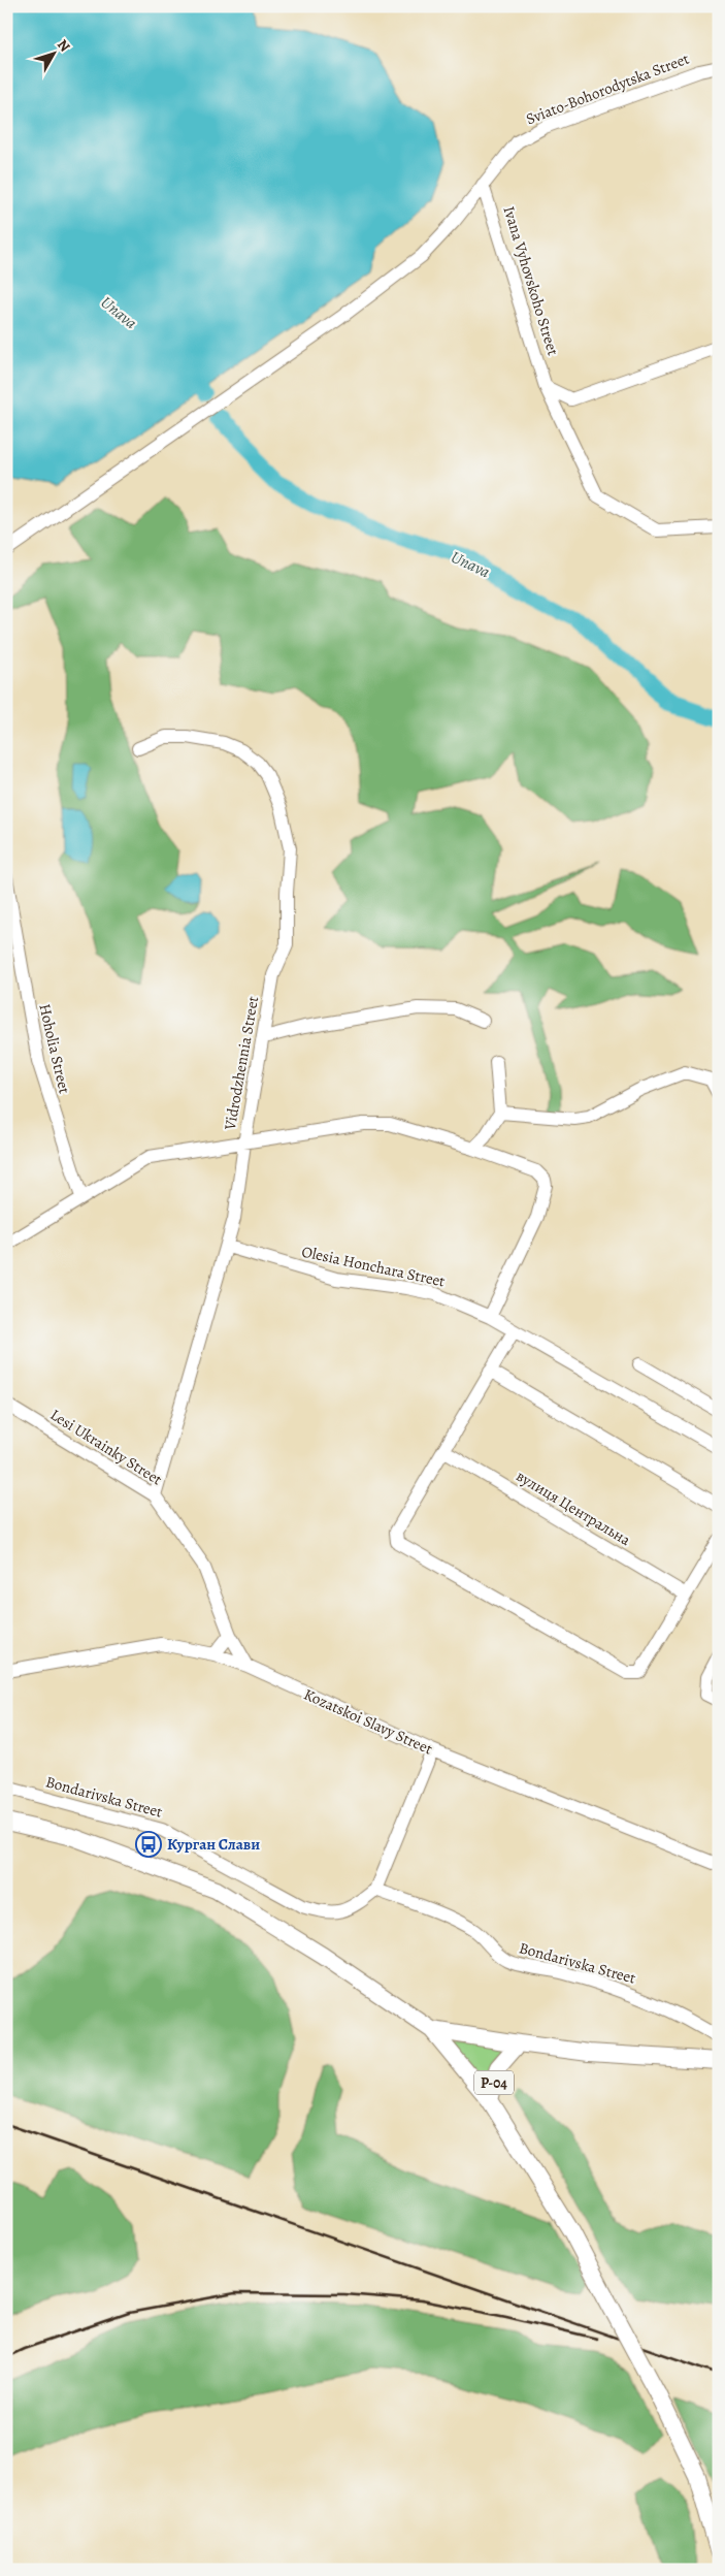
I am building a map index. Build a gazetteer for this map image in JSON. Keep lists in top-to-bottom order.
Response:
{
  "streets": {
    "main road": ["Р-04"],
    "street": [
      "Sviato-Bohorodytska Street",
      "Ivana Vyhovskoho Street",
      "Hoholia Street",
      "Vidrodzhennia Street",
      "Olesia Honchara Street",
      "Lesi Ukrainky Street",
      "вулиця Центральна",
      "Kozatskoi Slavy Street",
      "Bondarivska Street"
    ]
  },
  "crossings": [
    ["Sviato-Bohorodytska Street", "Ivana Vyhovskoho Street"],
    ["Vidrodzhennia Street", "Olesia Honchara Street"],
    ["Vidrodzhennia Street", "Lesi Ukrainky Street"],
    ["Lesi Ukrainky Street", "Kozatskoi Slavy Street"]
  ],
  "water": ["Unava"],
  "places": {
    "bus stop": ["Курган Слави"]
  },
  "north": "top right"
}
